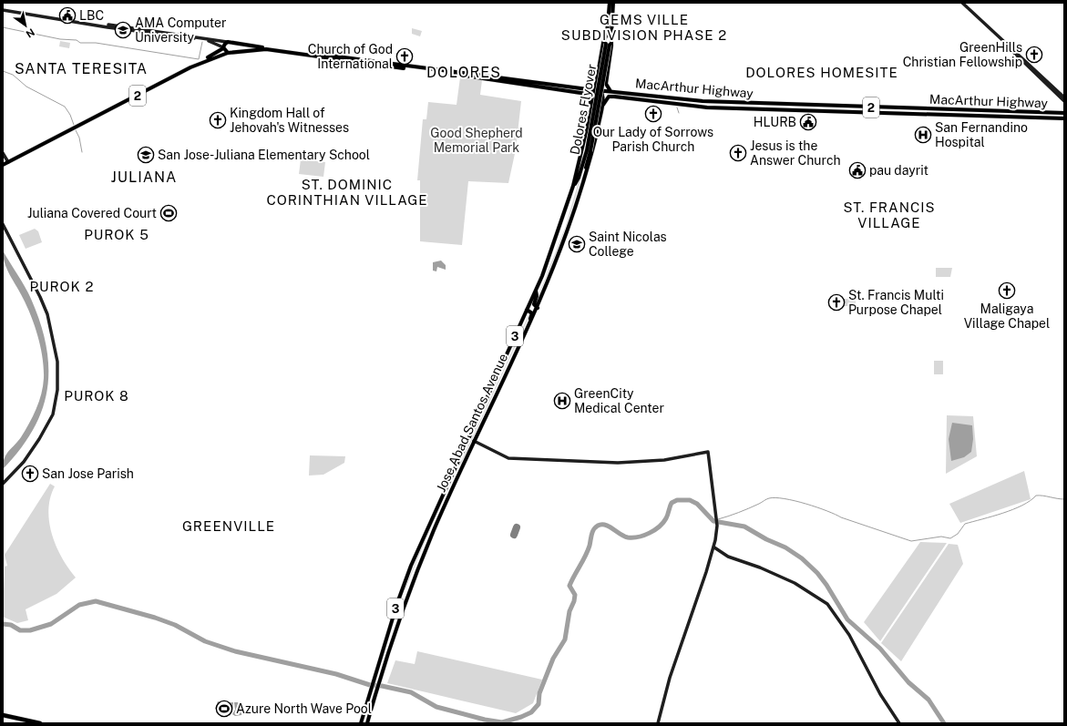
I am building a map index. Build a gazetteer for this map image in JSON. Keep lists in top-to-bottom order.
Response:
{
  "streets": {
    "highway": [
      "MacArthur Highway",
      "2",
      "Dolores Flyover",
      "3",
      "Jose Abad Santos Avenue"
    ]
  },
  "crossings": [
    ["MacArthur Highway", "Jose Abad Santos Avenue"],
    ["Dolores Flyover", "3"],
    ["Dolores Flyover", "Jose Abad Santos Avenue"]
  ],
  "districts": [
    "GEMS VILLE SUBDIVISION PHASE 2",
    "SANTA TERESITA",
    "DOLORES",
    "DOLORES HOMESITE",
    "JULIANA",
    "ST. DOMINIC CORINTHIAN VILLAGE",
    "ST. FRANCIS VILLAGE",
    "PUROK 5",
    "PUROK 2",
    "PUROK 8",
    "GREENVILLE"
  ],
  "parks": ["Good Shepherd Memorial Park"],
  "places": {
    "public building": ["LBC", "HLURB", "pau dayrit"],
    "school or university": ["AMA Computer University", "San Jose-Juliana Elementary School", "Saint Nicolas College"],
    "church": [
      "GreenHills Christian Fellowship",
      "Church of God International",
      "Our Lady of Sorrows Parish Church",
      "Kingdom Hall of Jehovah's Witnesses",
      "Jesus is the Answer Church",
      "Maligaya Village Chapel",
      "St. Francis Multi Purpose Chapel",
      "San Jose Parish"
    ],
    "hospital": ["San Fernandino Hospital", "GreenCity Medical Center"],
    "sports": ["Juliana Covered Court", "Azure North Wave Pool"]
  },
  "north": "bottom right"
}
